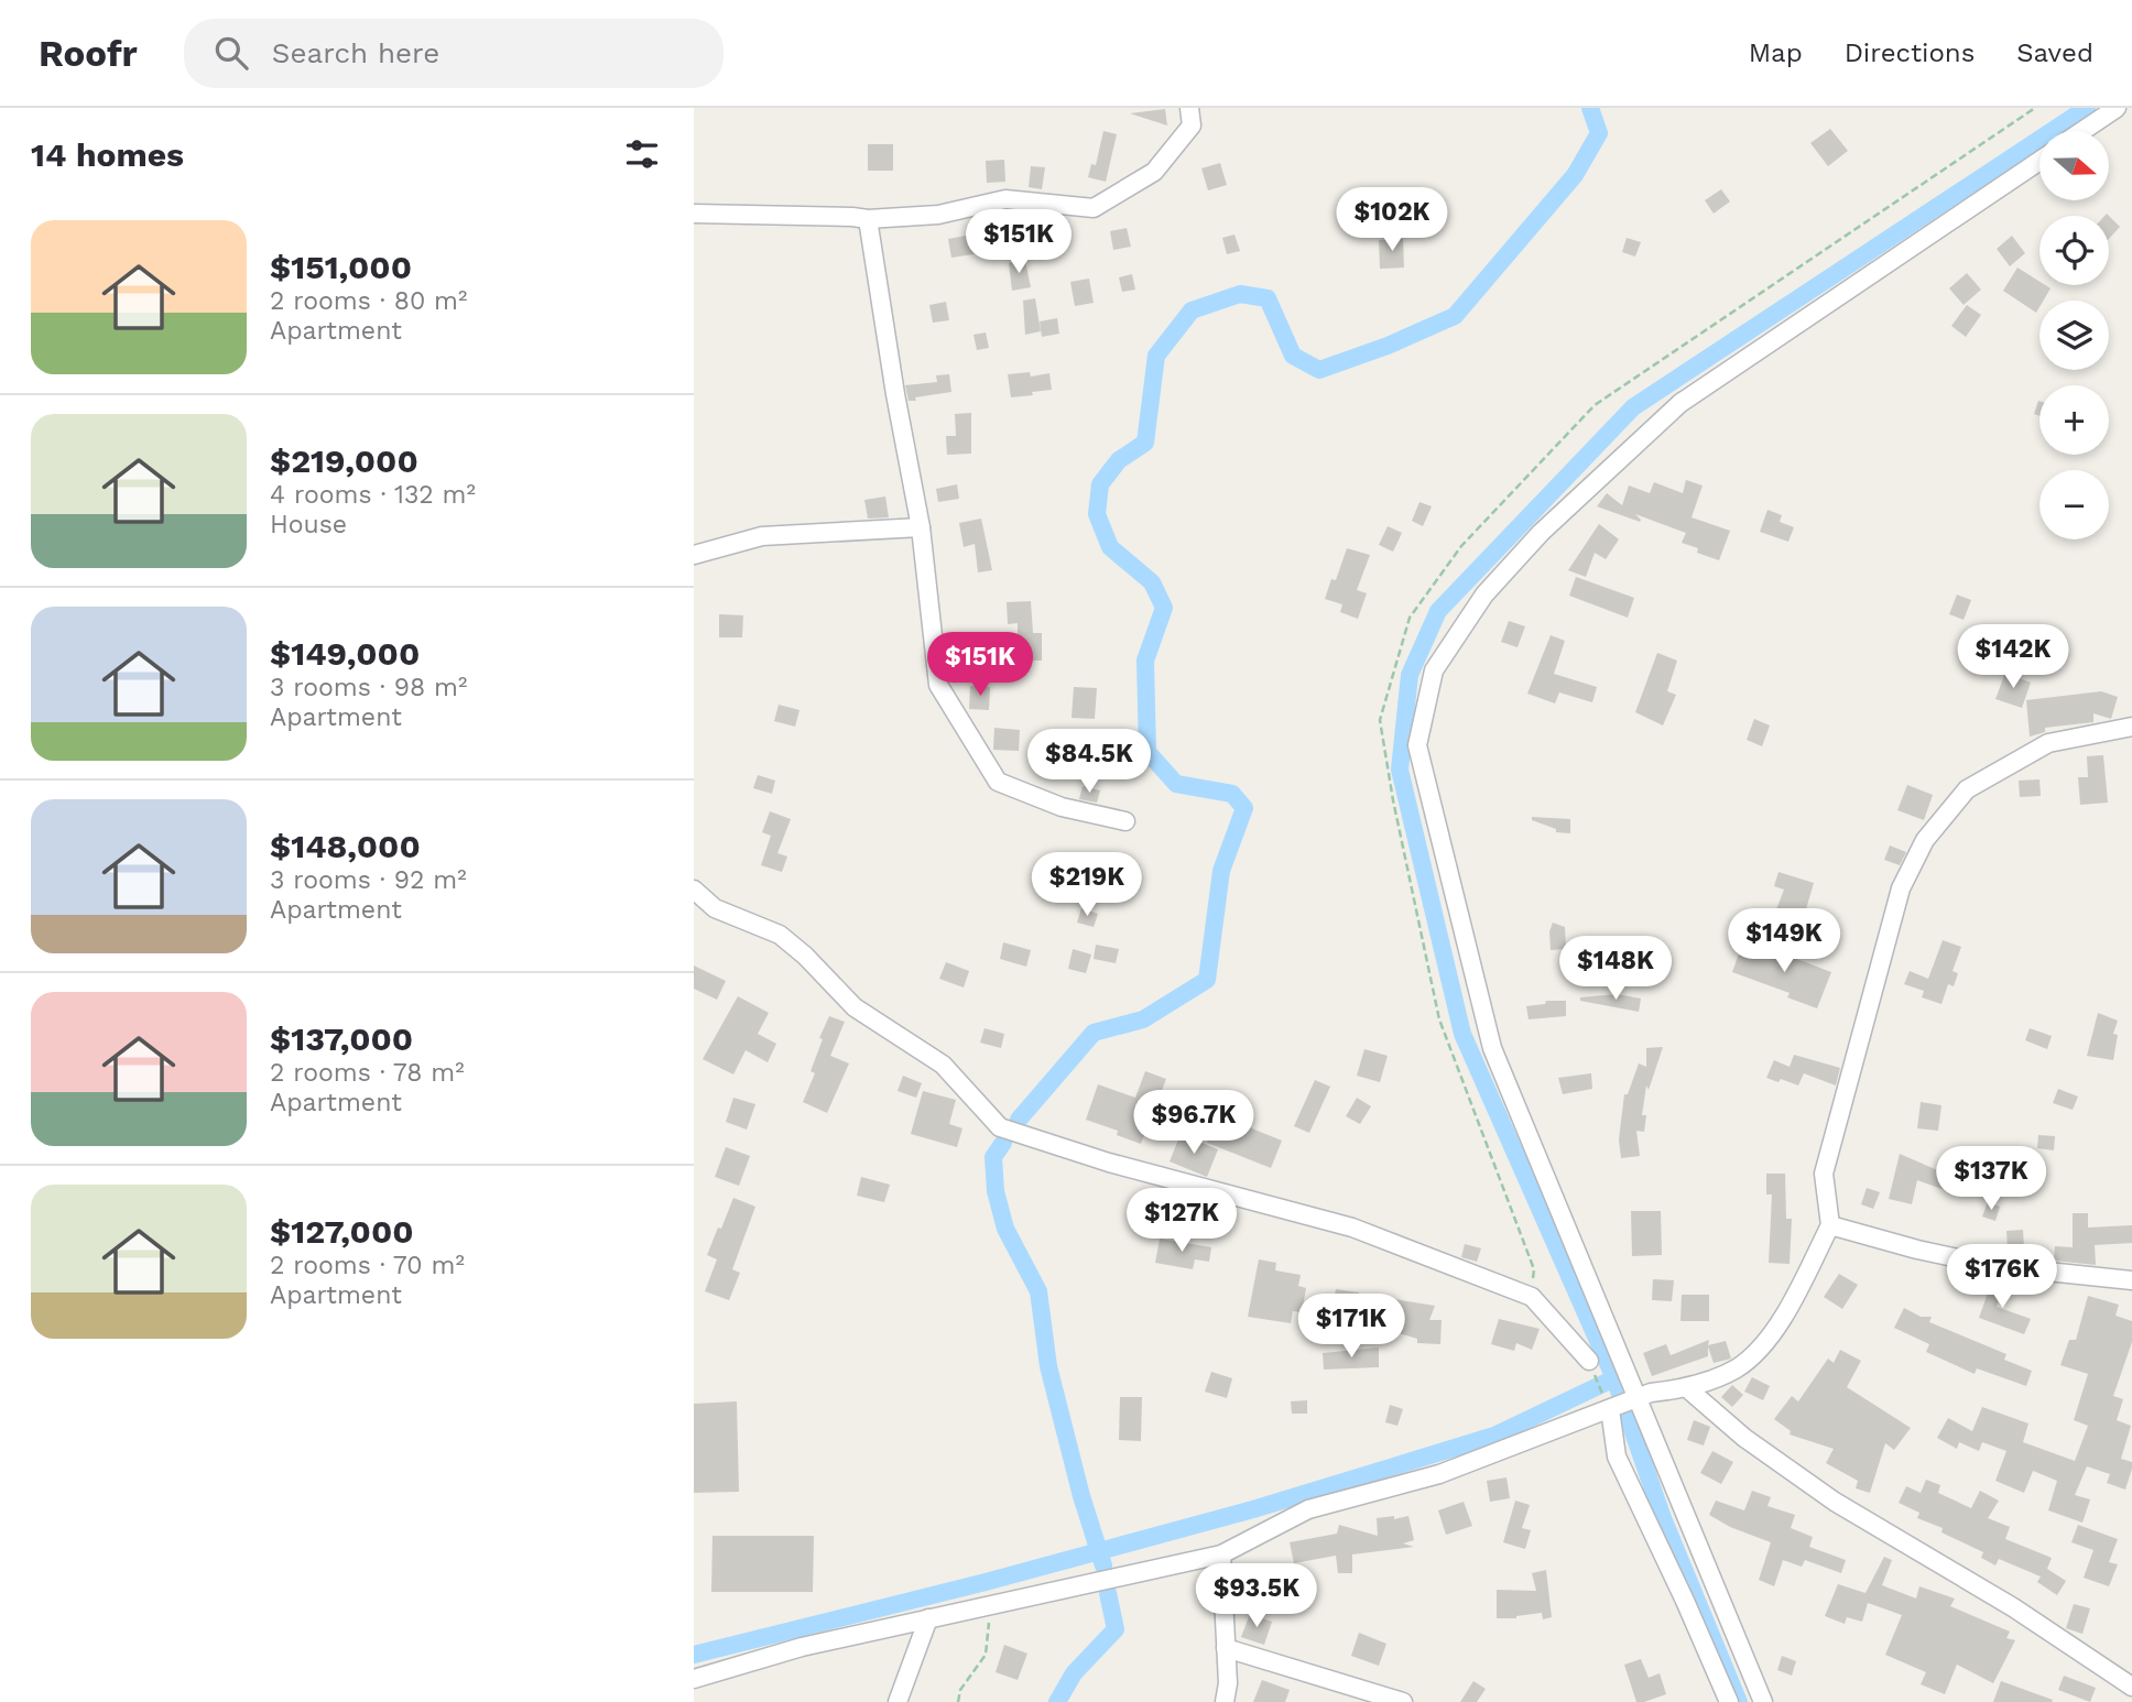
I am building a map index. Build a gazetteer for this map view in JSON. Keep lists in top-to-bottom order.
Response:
{
  "north": "right",
  "page": {
    "header": "Roofr",
    "search": "Search here",
    "nav": ["Map", "Directions", "Saved"],
    "heading": "14 homes",
    "map_buttons": ["+", "−"],
    "price": [
      "$102K",
      "$151K",
      "$142K",
      "$151K",
      "$84.5K",
      "$219K",
      "$149K",
      "$148K",
      "$96.7K",
      "$137K",
      "$127K",
      "$176K",
      "$171K",
      "$93.5K"
    ],
    "list": [
      {
        "name": "$151,000",
        "note": "2 rooms · 80 m² · Apartment"
      },
      {
        "name": "$219,000",
        "note": "4 rooms · 132 m² · House"
      },
      {
        "name": "$149,000",
        "note": "3 rooms · 98 m² · Apartment"
      },
      {
        "name": "$148,000",
        "note": "3 rooms · 92 m² · Apartment"
      },
      {
        "name": "$137,000",
        "note": "2 rooms · 78 m² · Apartment"
      },
      {
        "name": "$127,000",
        "note": "2 rooms · 70 m² · Apartment"
      }
    ]
  }
}
